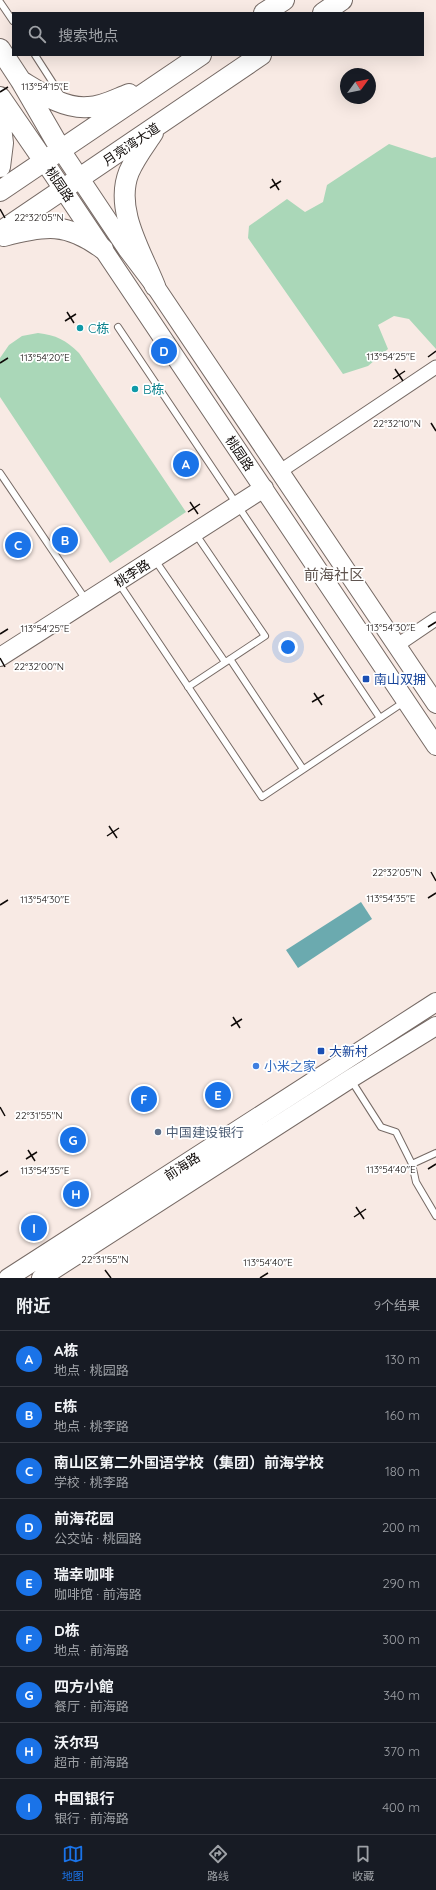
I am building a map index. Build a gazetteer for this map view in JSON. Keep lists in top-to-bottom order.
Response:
{
  "streets": {
    "main road": [
      "月亮湾大道",
      "桃园路",
      "桃李路",
      "前海路"
    ]
  },
  "crossings": [
    ["月亮湾大道", "桃园路"],
    ["桃园路", "桃李路"]
  ],
  "districts": ["前海社区"],
  "places": {
    "other": [
      "C栋",
      "B栋",
      "小米之家",
      "中国建设银行"
    ],
    "transit": ["南山双拥", "大新村"]
  },
  "north": "top right",
  "page": {
    "search": "搜索地点",
    "pins": [
      "D",
      "A",
      "B",
      "C",
      "E",
      "F",
      "G",
      "H",
      "I"
    ],
    "heading": ["附近", "9个结果"],
    "list": [
      {
        "mark": "A",
        "name": "A栋",
        "note": "地点 · 桃园路",
        "value": "130 m"
      },
      {
        "mark": "B",
        "name": "E栋",
        "note": "地点 · 桃李路",
        "value": "160 m"
      },
      {
        "mark": "C",
        "name": "南山区第二外国语学校（集团）前海学校",
        "note": "学校 · 桃李路",
        "value": "180 m"
      },
      {
        "mark": "D",
        "name": "前海花园",
        "note": "公交站 · 桃园路",
        "value": "200 m"
      },
      {
        "mark": "E",
        "name": "瑞幸咖啡",
        "note": "咖啡馆 · 前海路",
        "value": "290 m"
      },
      {
        "mark": "F",
        "name": "D栋",
        "note": "地点 · 前海路",
        "value": "300 m"
      },
      {
        "mark": "G",
        "name": "四方小館",
        "note": "餐厅 · 前海路",
        "value": "340 m"
      },
      {
        "mark": "H",
        "name": "沃尔玛",
        "note": "超市 · 前海路",
        "value": "370 m"
      },
      {
        "mark": "I",
        "name": "中国银行",
        "note": "银行 · 前海路",
        "value": "400 m"
      }
    ],
    "nav": ["地图", "路线", "收藏"]
  },
  "coordinates": [
    "113°54'15\"E",
    "22°32'05\"N",
    "113°54'25\"E",
    "113°54'20\"E",
    "22°32'10\"N",
    "113°54'30\"E",
    "22°32'00\"N",
    "113°54'35\"E",
    "22°31'55\"N",
    "113°54'40\"E"
  ]
}
